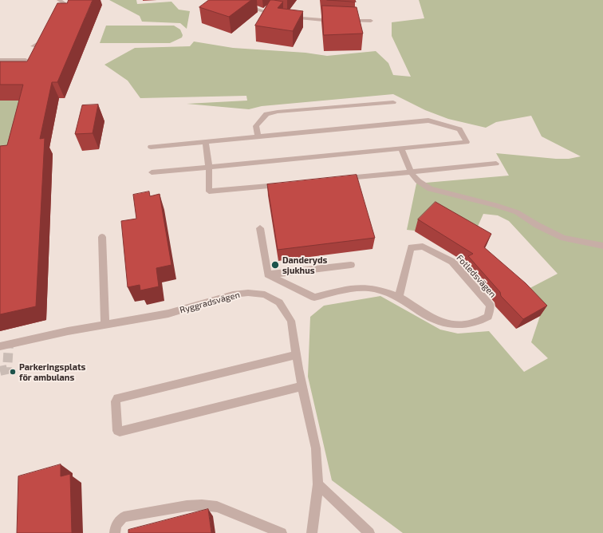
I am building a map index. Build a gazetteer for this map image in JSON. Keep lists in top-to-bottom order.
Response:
{
  "streets": {
    "street": ["Fotledsvägen", "Ryggradsvägen"]
  },
  "places": ["Danderyds sjukhus", "Parkeringsplats för ambulans"]
}
